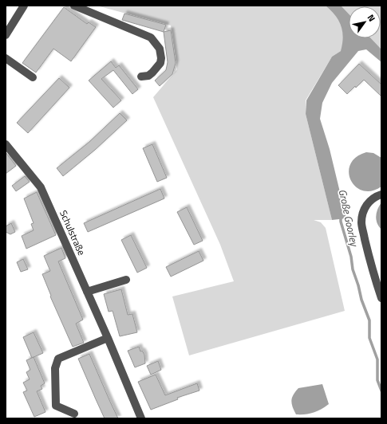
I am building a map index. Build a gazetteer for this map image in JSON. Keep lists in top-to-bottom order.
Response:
{
  "streets": {
    "street": ["Schulstraße"]
  },
  "water": ["Große Goorley"],
  "north": "top right"
}
